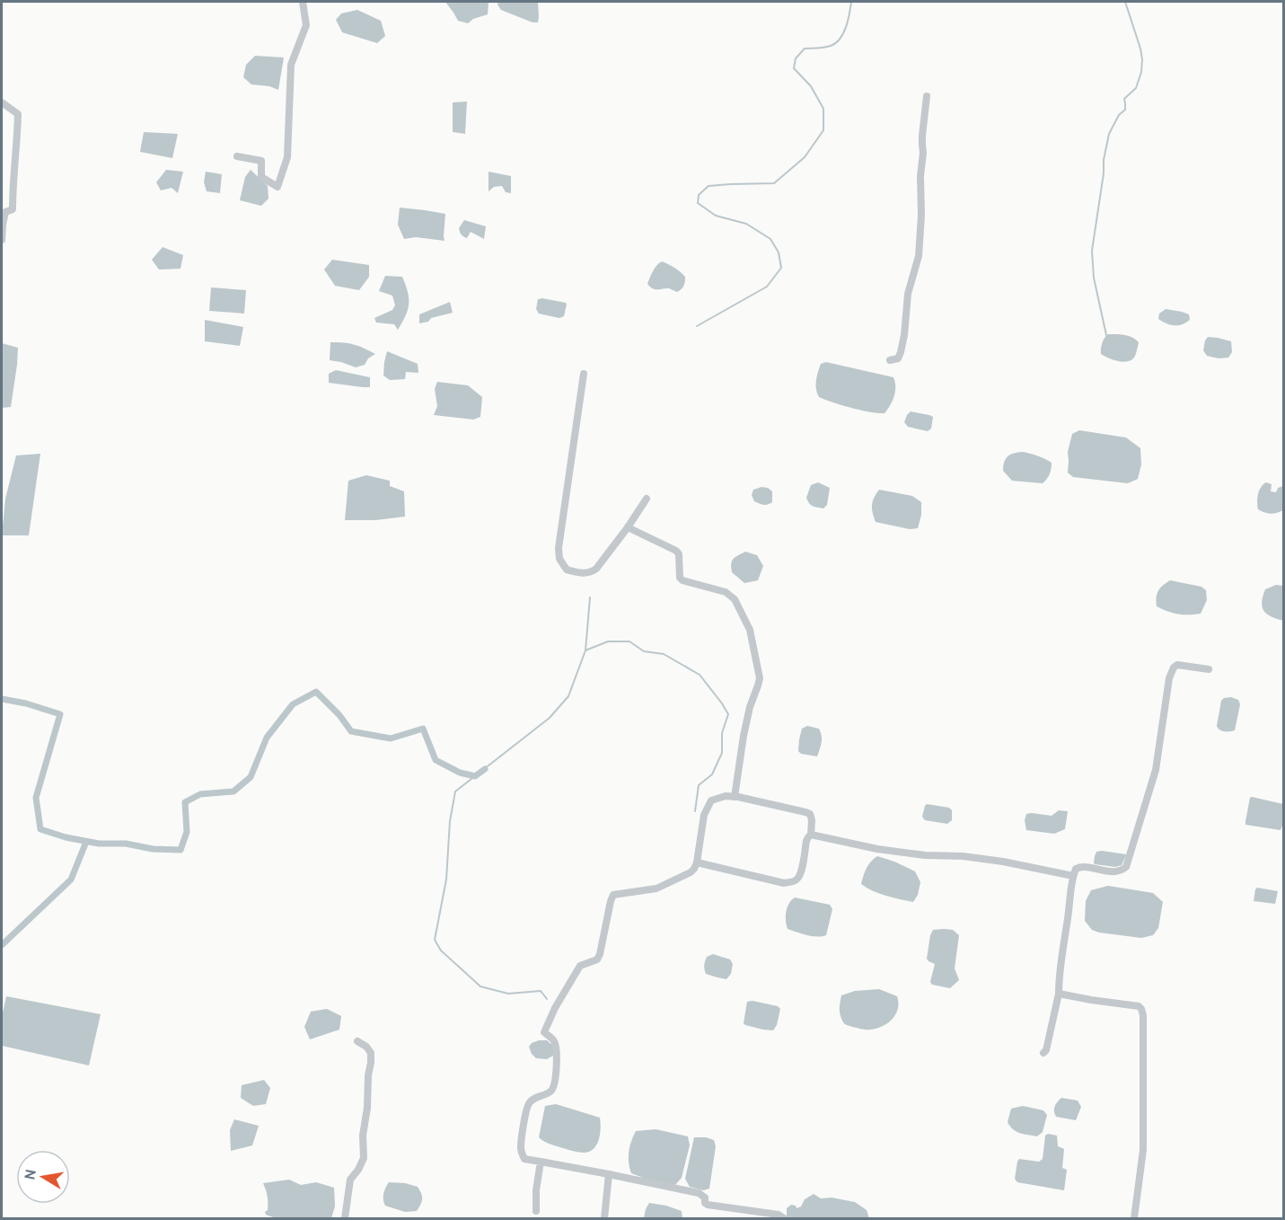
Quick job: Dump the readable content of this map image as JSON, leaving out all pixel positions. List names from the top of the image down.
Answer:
{
  "north": "left"
}
